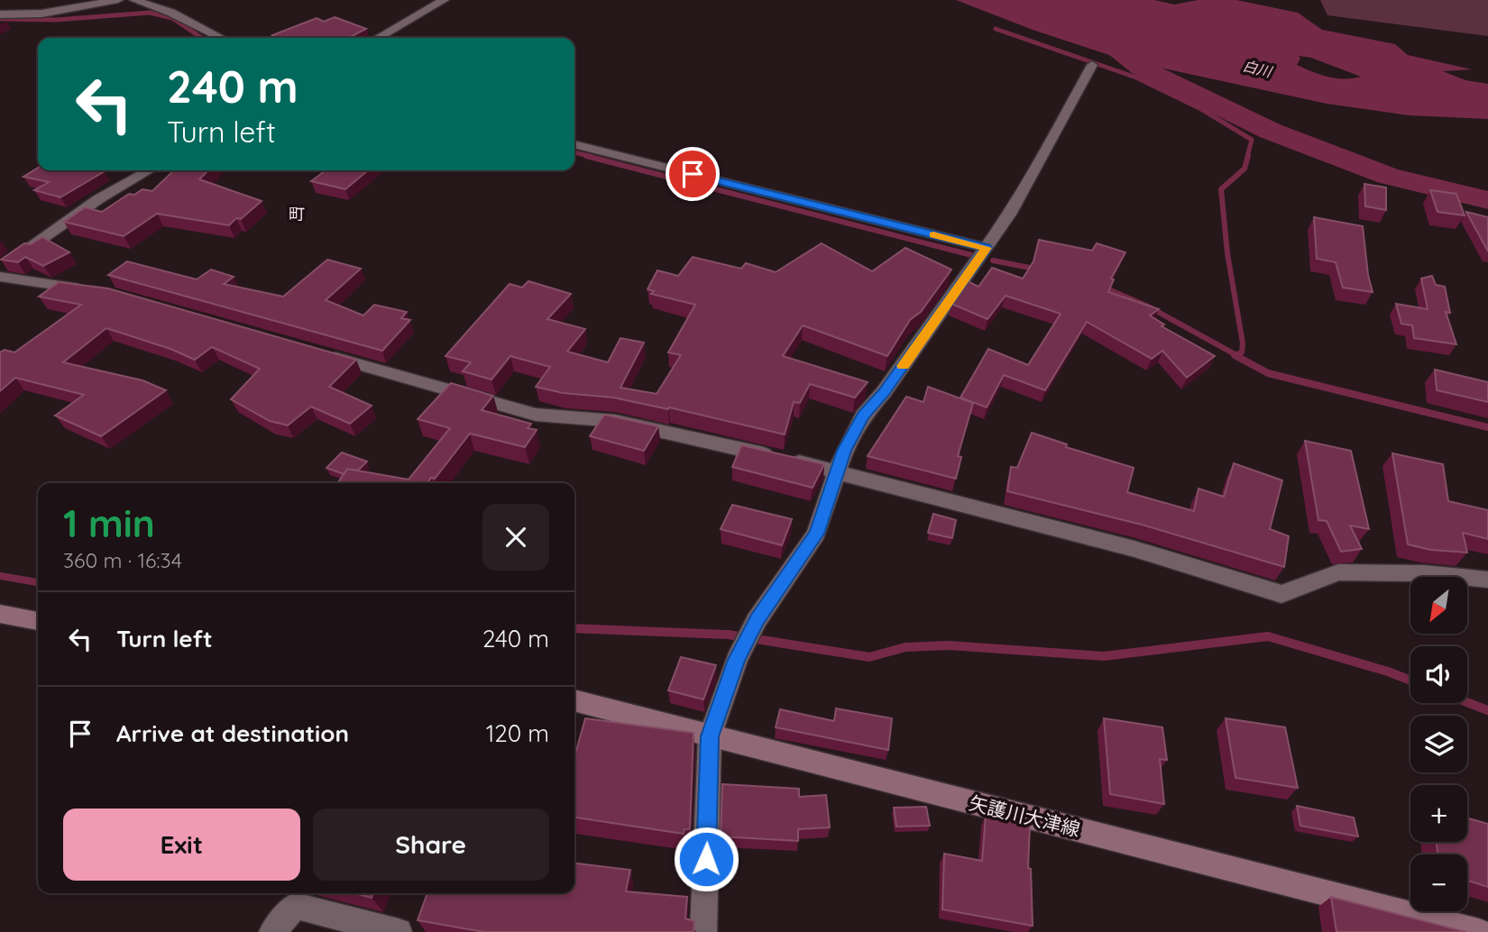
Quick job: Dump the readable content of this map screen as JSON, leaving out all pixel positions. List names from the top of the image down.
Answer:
{
  "streets": {
    "main road": ["矢護川大津線"]
  },
  "districts": ["町"],
  "water": ["白川"],
  "north": "bottom left",
  "page": {
    "turn": ["240 m", "Turn left"],
    "heading": ["1 min", "360 m · 16:34"],
    "map_buttons": ["+", "−"],
    "list": [
      {
        "name": "Turn left",
        "value": "240 m"
      },
      {
        "name": "Arrive at destination",
        "value": "120 m"
      }
    ],
    "buttons": ["Exit", "Share"]
  }
}
